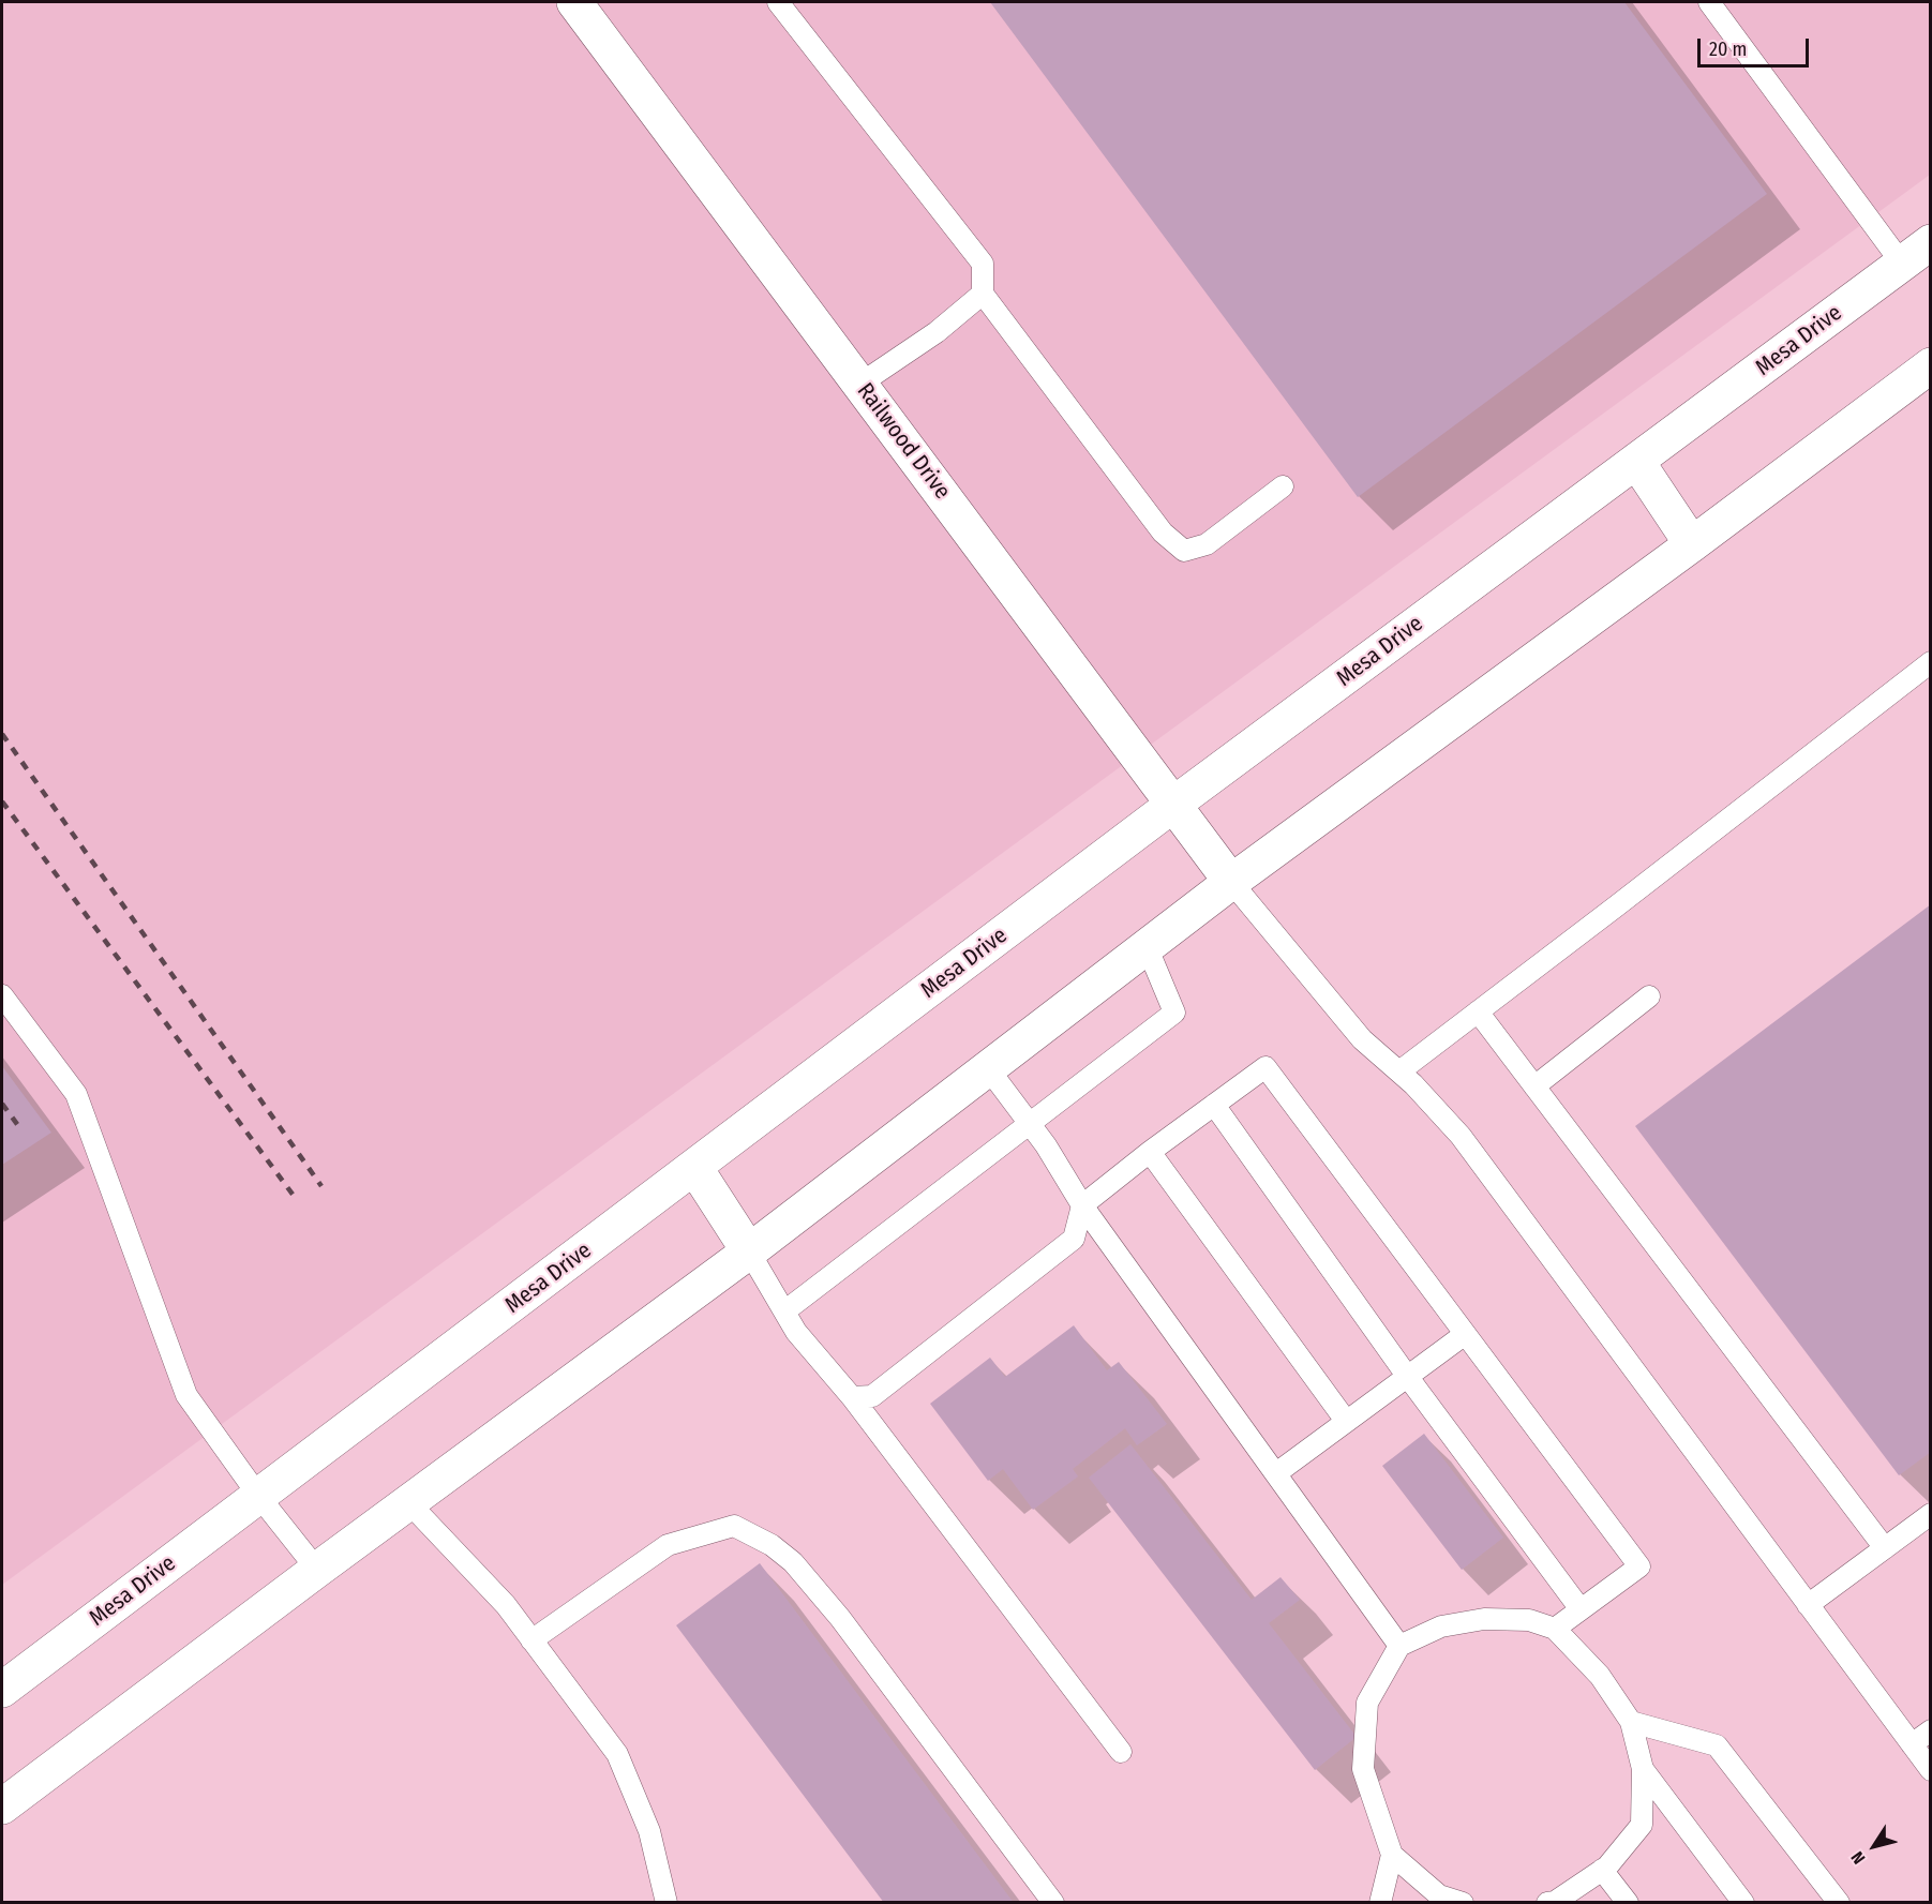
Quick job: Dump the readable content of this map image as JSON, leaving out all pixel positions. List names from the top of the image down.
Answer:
{
  "streets": {
    "main road": ["Mesa Drive", "Railwood Drive"]
  },
  "crossings": [
    ["Mesa Drive", "Railwood Drive"]
  ],
  "scale_bar": "20 m",
  "north": "bottom left"
}
